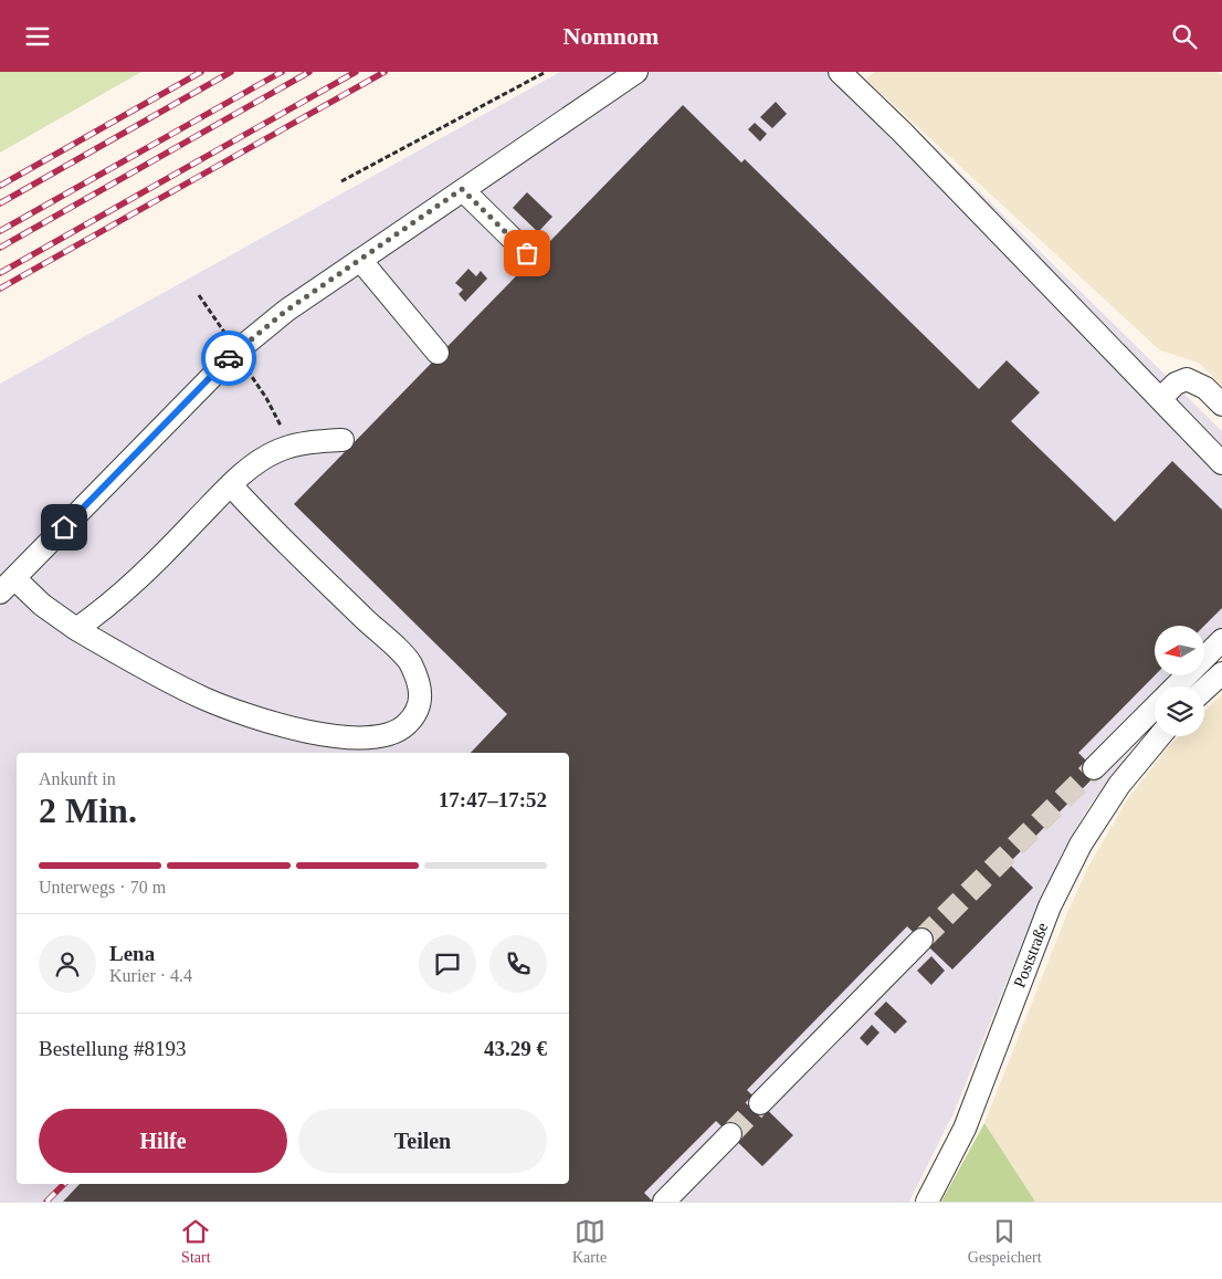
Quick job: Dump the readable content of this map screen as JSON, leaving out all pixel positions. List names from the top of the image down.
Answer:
{
  "streets": {
    "street": ["Poststraße"]
  },
  "north": "left",
  "page": {
    "header": "Nomnom",
    "heading": ["2 Min.", "Ankunft in", "17:47–17:52"],
    "panel": [
      "Lena",
      "Kurier · 4.4",
      "Bestellung #8193",
      "43.29 €"
    ],
    "bar": "Unterwegs · 70 m",
    "buttons": ["Hilfe", "Teilen"],
    "tabs": ["Start", "Karte", "Gespeichert"]
  }
}
